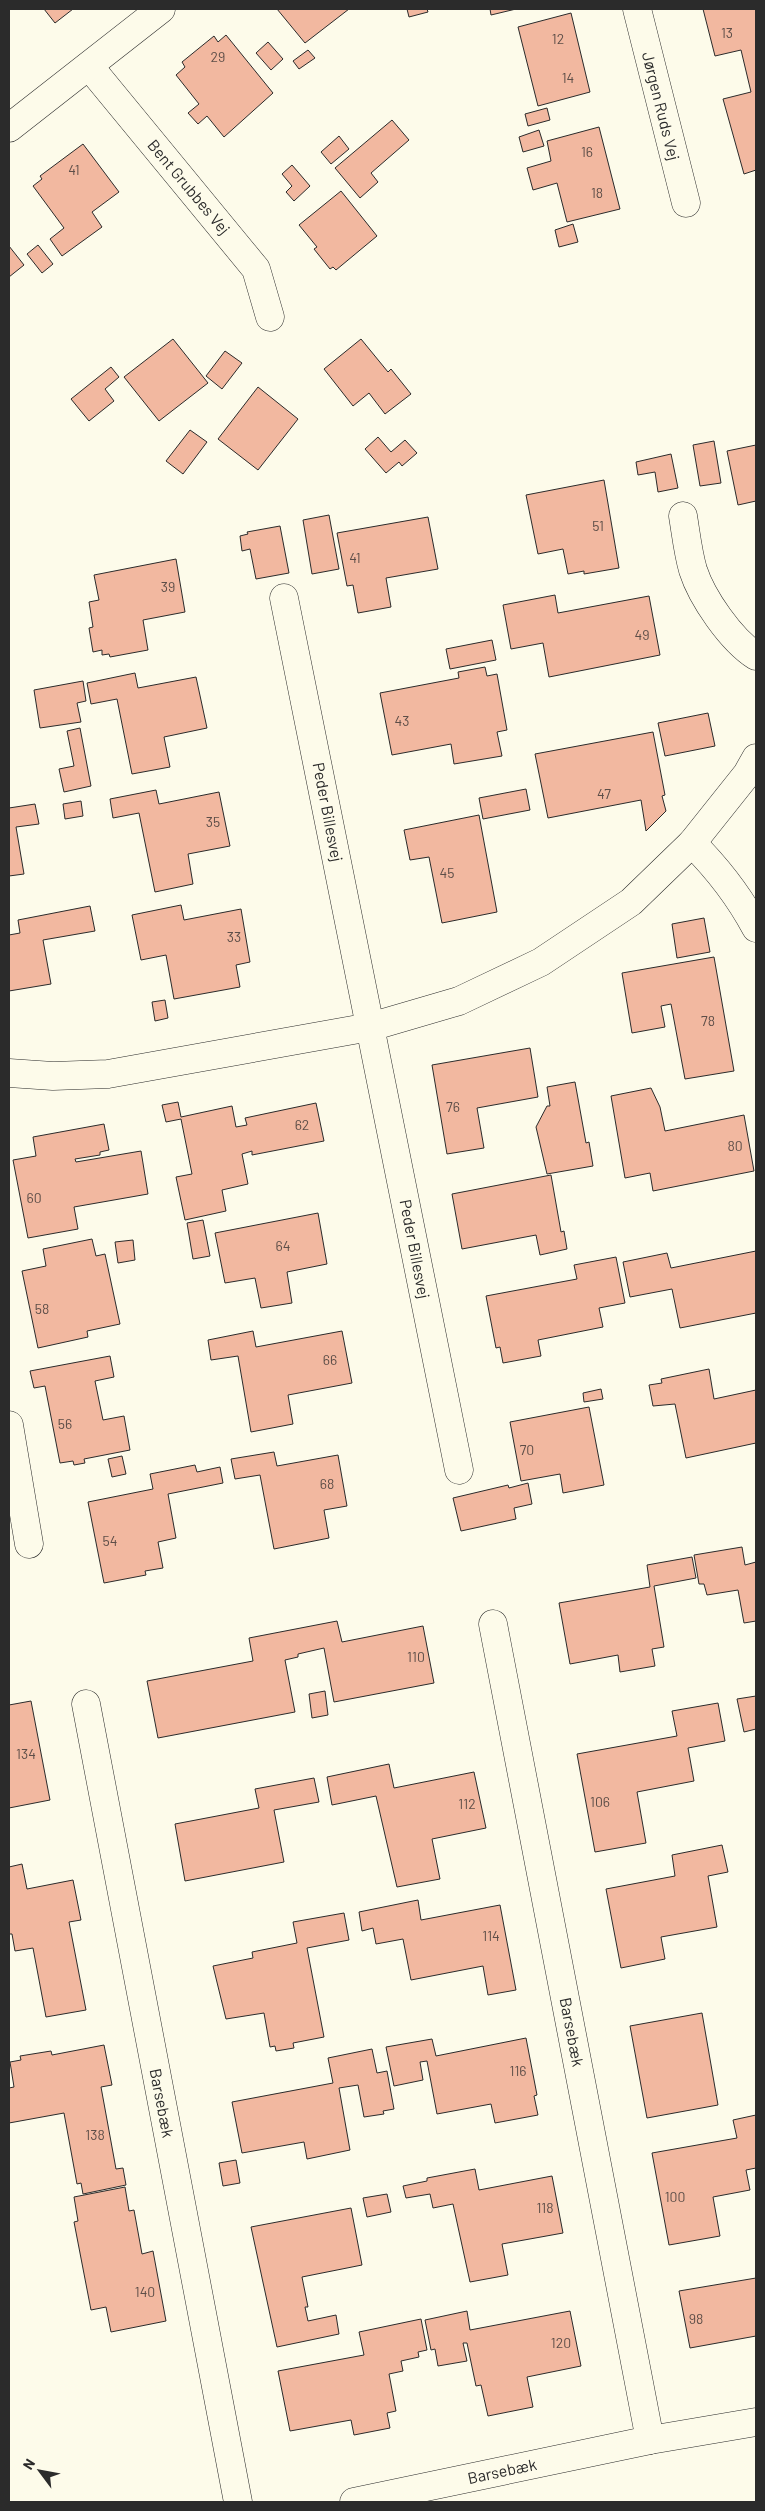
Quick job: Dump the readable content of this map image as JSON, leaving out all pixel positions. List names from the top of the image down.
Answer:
{
  "streets": {
    "street": [
      "Jørgen Ruds Vej",
      "Bent Grubbes Vej",
      "Peder Billesvej",
      "Barsebæk"
    ]
  },
  "house_numbers": [
    "13",
    "12",
    "29",
    "14",
    "16",
    "41",
    "18",
    "51",
    "41",
    "39",
    "49",
    "43",
    "47",
    "35",
    "45",
    "33",
    "78",
    "76",
    "62",
    "80",
    "60",
    "64",
    "58",
    "66",
    "56",
    "70",
    "68",
    "54",
    "110",
    "134",
    "106",
    "112",
    "114",
    "116",
    "138",
    "100",
    "118",
    "140",
    "98",
    "120"
  ],
  "north": "top left"
}
